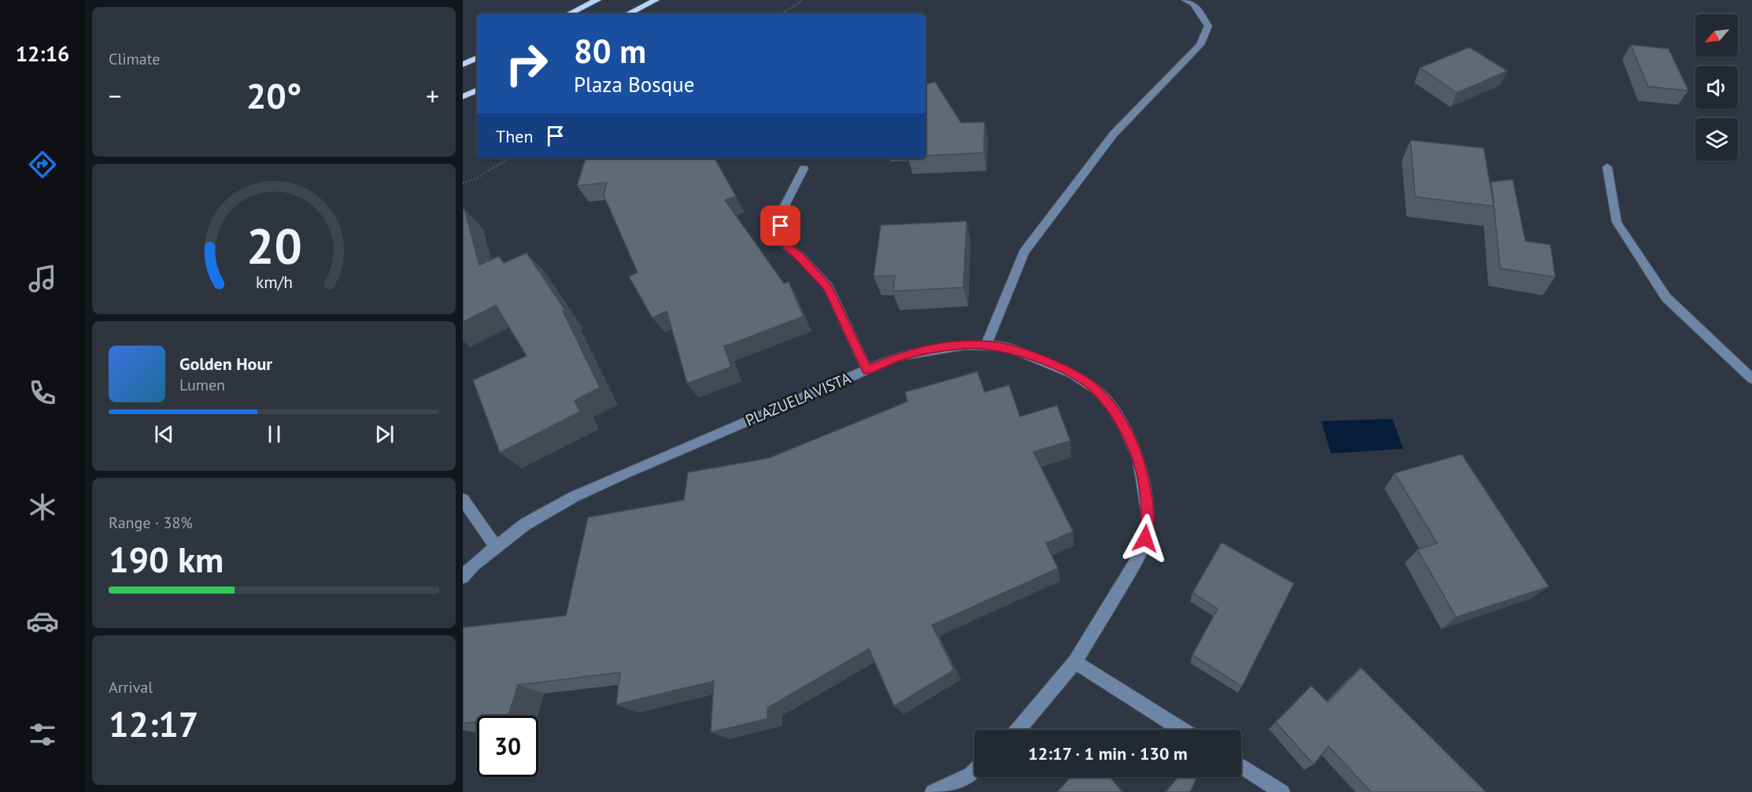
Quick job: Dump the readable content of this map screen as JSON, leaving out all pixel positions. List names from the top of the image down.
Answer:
{
  "streets": {
    "street": ["PLAZUELA VISTA"]
  },
  "north": "bottom left",
  "page": {
    "tabs": "12:16",
    "tile": [
      "Climate",
      ["Range · 38%", "190 km"],
      ["Arrival", "12:17"]
    ],
    "turn": ["80 m", "Plaza Bosque"],
    "heat": ["−", "20°", "+"],
    "then": "Then",
    "song": ["Golden Hour", "Lumen"],
    "limit": "30",
    "trip": "12:17 · 1 min · 130 m",
    "gauge": ["20", "km/h"]
  }
}
